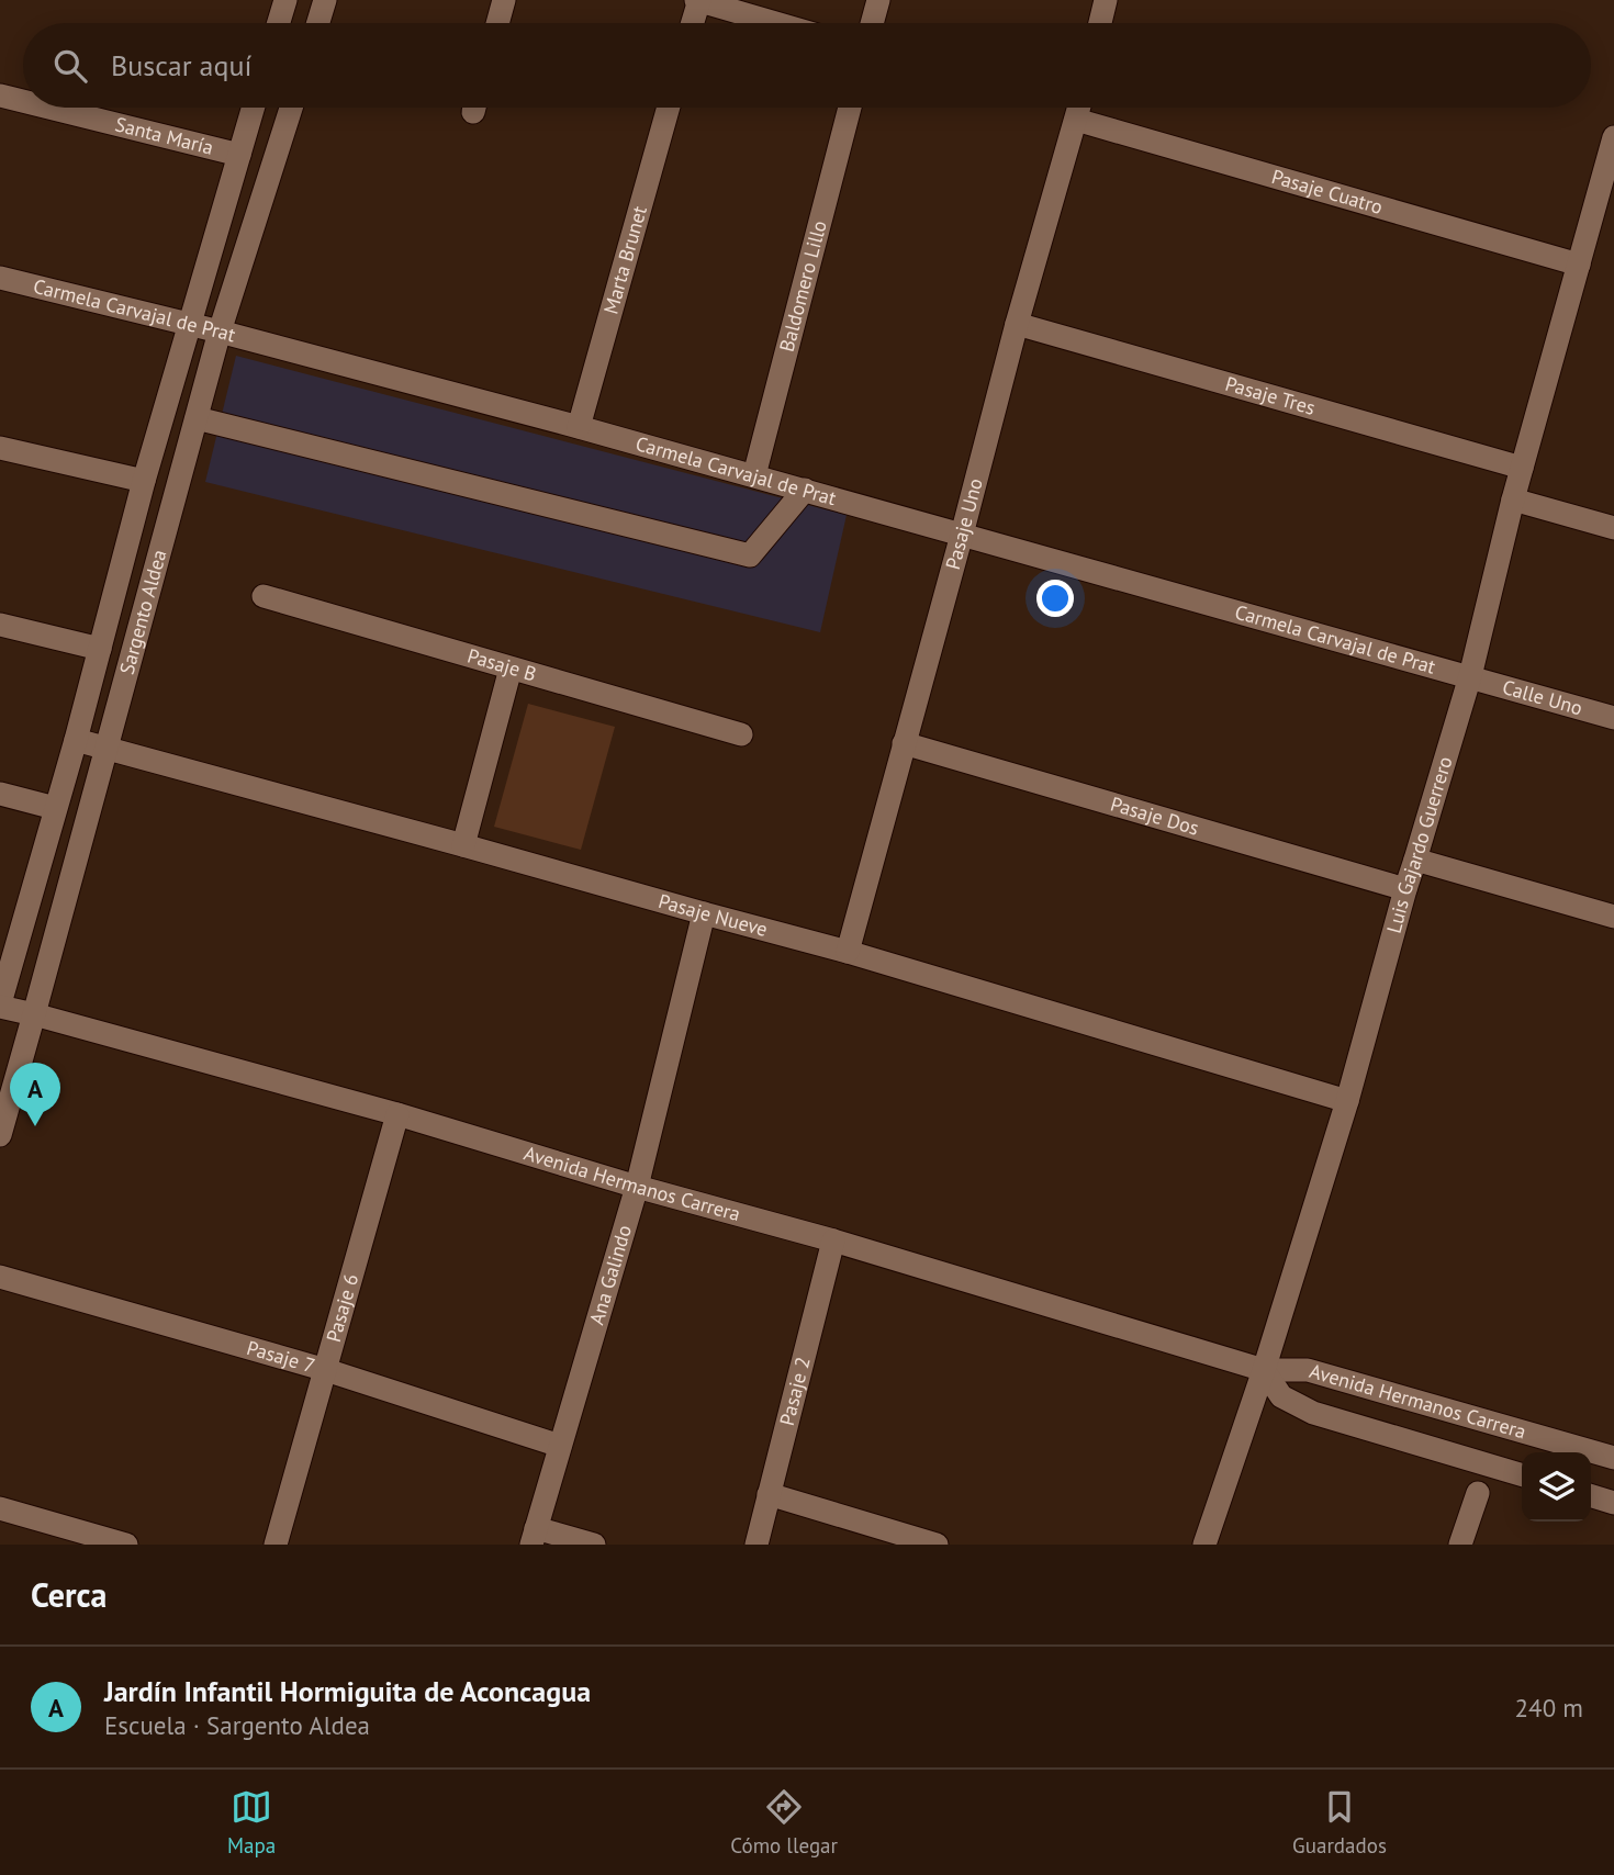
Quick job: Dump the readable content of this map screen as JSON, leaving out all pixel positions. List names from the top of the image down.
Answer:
{
  "streets": {
    "street": [
      "Santa María",
      "Pasaje Cuatro",
      "Marta Brunet",
      "Baldomero Lillo",
      "Carmela Carvajal de Prat",
      "Pasaje Tres",
      "Pasaje Uno",
      "Sargento Aldea",
      "Pasaje B",
      "Calle Uno",
      "Pasaje Dos",
      "Luis Gajardo Guerrero",
      "Pasaje Nueve",
      "Avenida Hermanos Carrera",
      "Ana Galindo",
      "Pasaje 6",
      "Pasaje 7",
      "Pasaje 2"
    ]
  },
  "crossings": [
    ["Santa María", "Sargento Aldea"],
    ["Pasaje Cuatro", "Pasaje Uno"],
    ["Pasaje Cuatro", "Luis Gajardo Guerrero"],
    ["Marta Brunet", "Carmela Carvajal de Prat"],
    ["Baldomero Lillo", "Carmela Carvajal de Prat"],
    ["Carmela Carvajal de Prat", "Pasaje Uno"],
    ["Carmela Carvajal de Prat", "Sargento Aldea"],
    ["Carmela Carvajal de Prat", "Calle Uno"],
    ["Carmela Carvajal de Prat", "Luis Gajardo Guerrero"],
    ["Pasaje Tres", "Pasaje Uno"],
    ["Pasaje Tres", "Luis Gajardo Guerrero"],
    ["Pasaje Uno", "Pasaje Dos"],
    ["Pasaje Uno", "Pasaje Nueve"],
    ["Sargento Aldea", "Pasaje Nueve"],
    ["Sargento Aldea", "Avenida Hermanos Carrera"],
    ["Calle Uno", "Luis Gajardo Guerrero"],
    ["Pasaje Dos", "Luis Gajardo Guerrero"],
    ["Luis Gajardo Guerrero", "Pasaje Nueve"],
    ["Luis Gajardo Guerrero", "Avenida Hermanos Carrera"],
    ["Pasaje Nueve", "Ana Galindo"],
    ["Avenida Hermanos Carrera", "Ana Galindo"],
    ["Avenida Hermanos Carrera", "Pasaje 6"],
    ["Avenida Hermanos Carrera", "Pasaje 2"],
    ["Ana Galindo", "Pasaje 7"],
    ["Pasaje 6", "Pasaje 7"]
  ],
  "page": {
    "search": "Buscar aquí",
    "pins": "A",
    "heading": "Cerca",
    "list": [
      {
        "mark": "A",
        "name": "Jardín Infantil Hormiguita de Aconcagua",
        "note": "Escuela · Sargento Aldea",
        "value": "240 m"
      }
    ],
    "nav": ["Mapa", "Cómo llegar", "Guardados"]
  }
}
